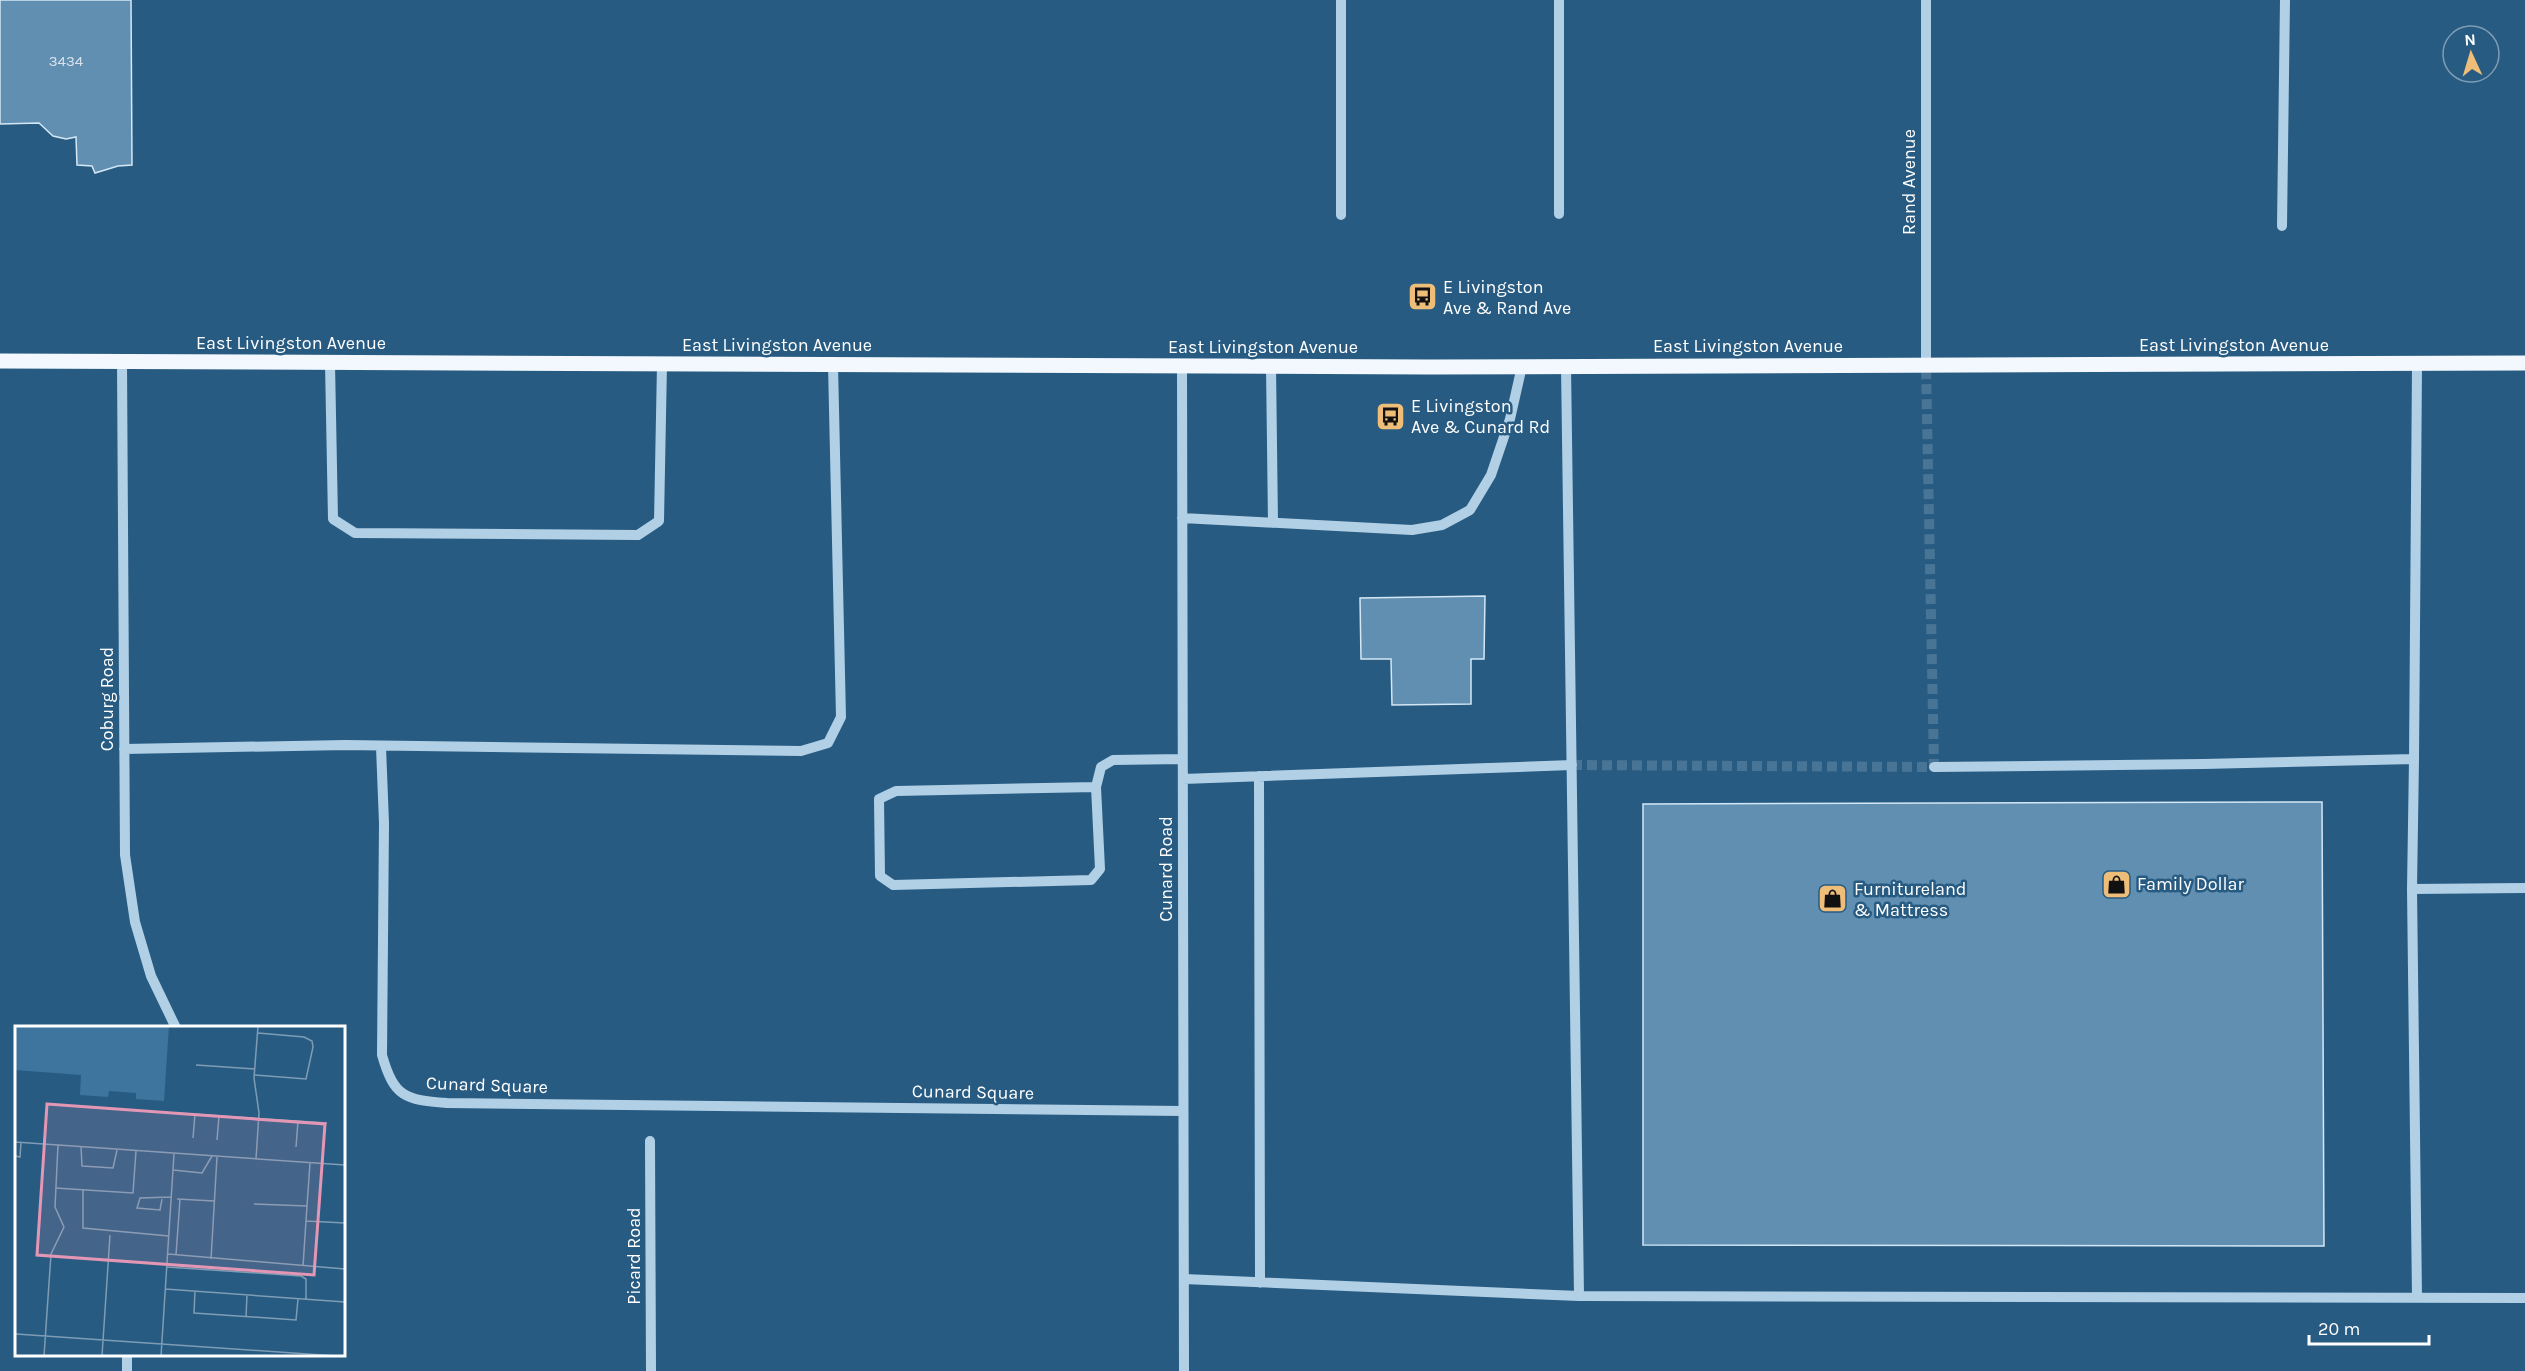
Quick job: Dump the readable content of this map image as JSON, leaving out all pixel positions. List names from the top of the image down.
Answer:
{
  "streets": {
    "main road": ["East Livingston Avenue"],
    "street": [
      "Rand Avenue",
      "Coburg Road",
      "Cunard Road",
      "Cunard Square",
      "Picard Road"
    ]
  },
  "crossings": [
    ["Rand Avenue", "East Livingston Avenue"],
    ["East Livingston Avenue", "Coburg Road"],
    ["East Livingston Avenue", "Cunard Road"],
    ["Cunard Road", "Cunard Square"]
  ],
  "places": {
    "bus stop": ["E Livingston Ave & Rand Ave", "E Livingston Ave & Cunard Rd"],
    "shop": ["Family Dollar", "Furnitureland & Mattress"]
  },
  "house_numbers": ["3434"],
  "scale_bar": "20 m",
  "north": "top"
}
